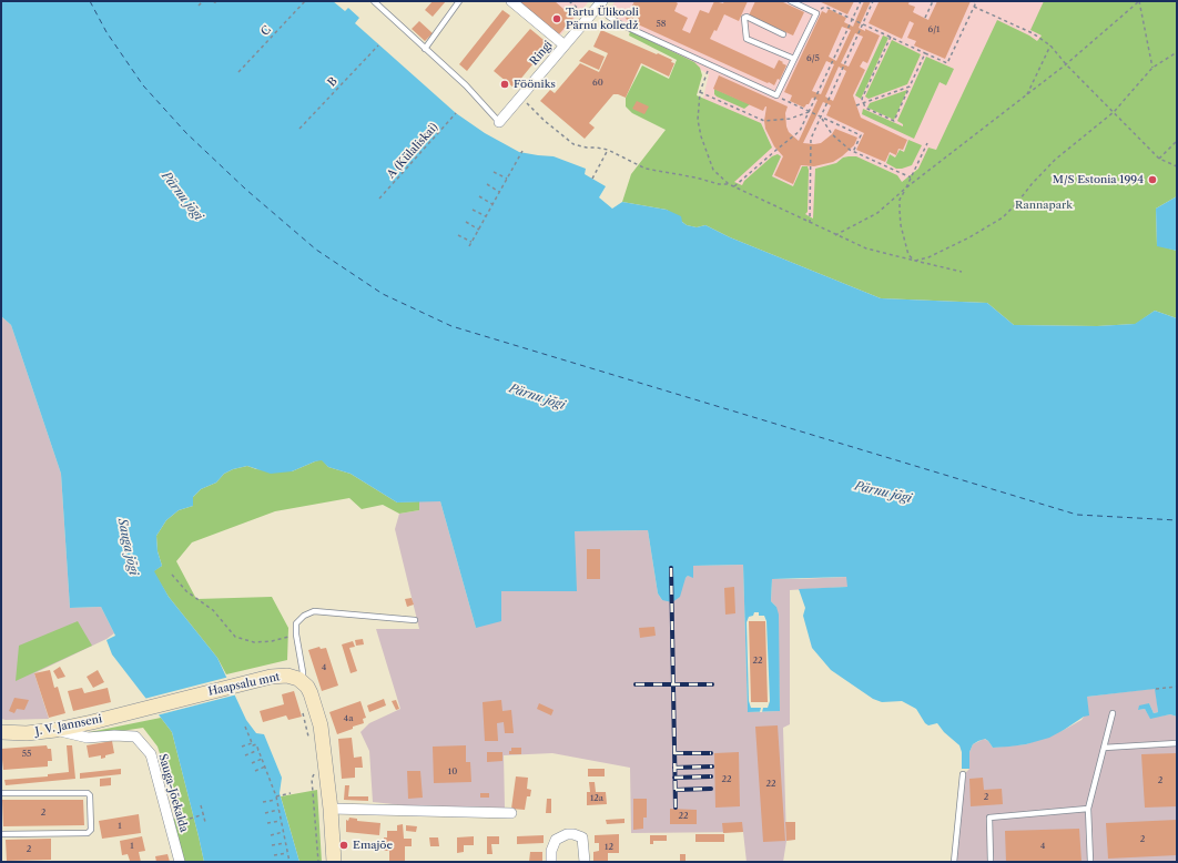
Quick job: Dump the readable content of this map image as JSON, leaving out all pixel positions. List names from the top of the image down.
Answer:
{
  "streets": {
    "main road": ["Haapsalu mnt", "J. V. Jannseni"],
    "street": ["Ringi", "Sauga-Jõekalda"],
    "path": ["C", "B", "A (Külaliskai)"]
  },
  "crossings": [
    ["Haapsalu mnt", "J. V. Jannseni"],
    ["J. V. Jannseni", "Sauga-Jõekalda"]
  ],
  "water": ["Pärnu jõgi", "Sauga jõgi"],
  "parks": ["Rannapark"],
  "places": [
    "Tartu Ülikooli Pärnu kolledž",
    "Fööniks",
    "M/S Estonia 1994",
    "Emajõe"
  ],
  "house_numbers": [
    "58",
    "6/1",
    "6/5",
    "60",
    "22",
    "4",
    "4a",
    "55",
    "10",
    "22",
    "2",
    "22",
    "2",
    "12a",
    "2",
    "22",
    "1",
    "2",
    "1",
    "4",
    "12",
    "2"
  ]
}
